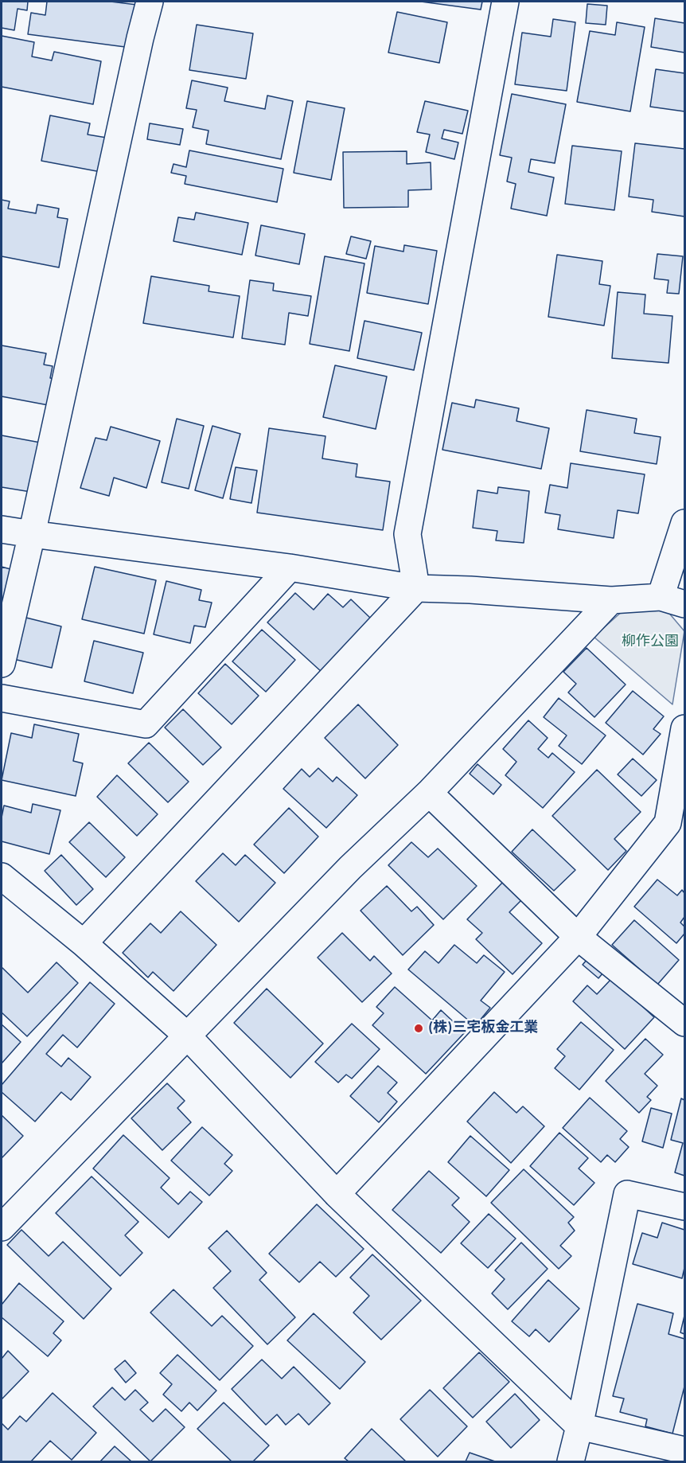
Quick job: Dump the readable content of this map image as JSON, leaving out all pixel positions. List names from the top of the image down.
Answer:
{
  "parks": ["柳作公園"],
  "places": ["(株)三宅板金工業"]
}
